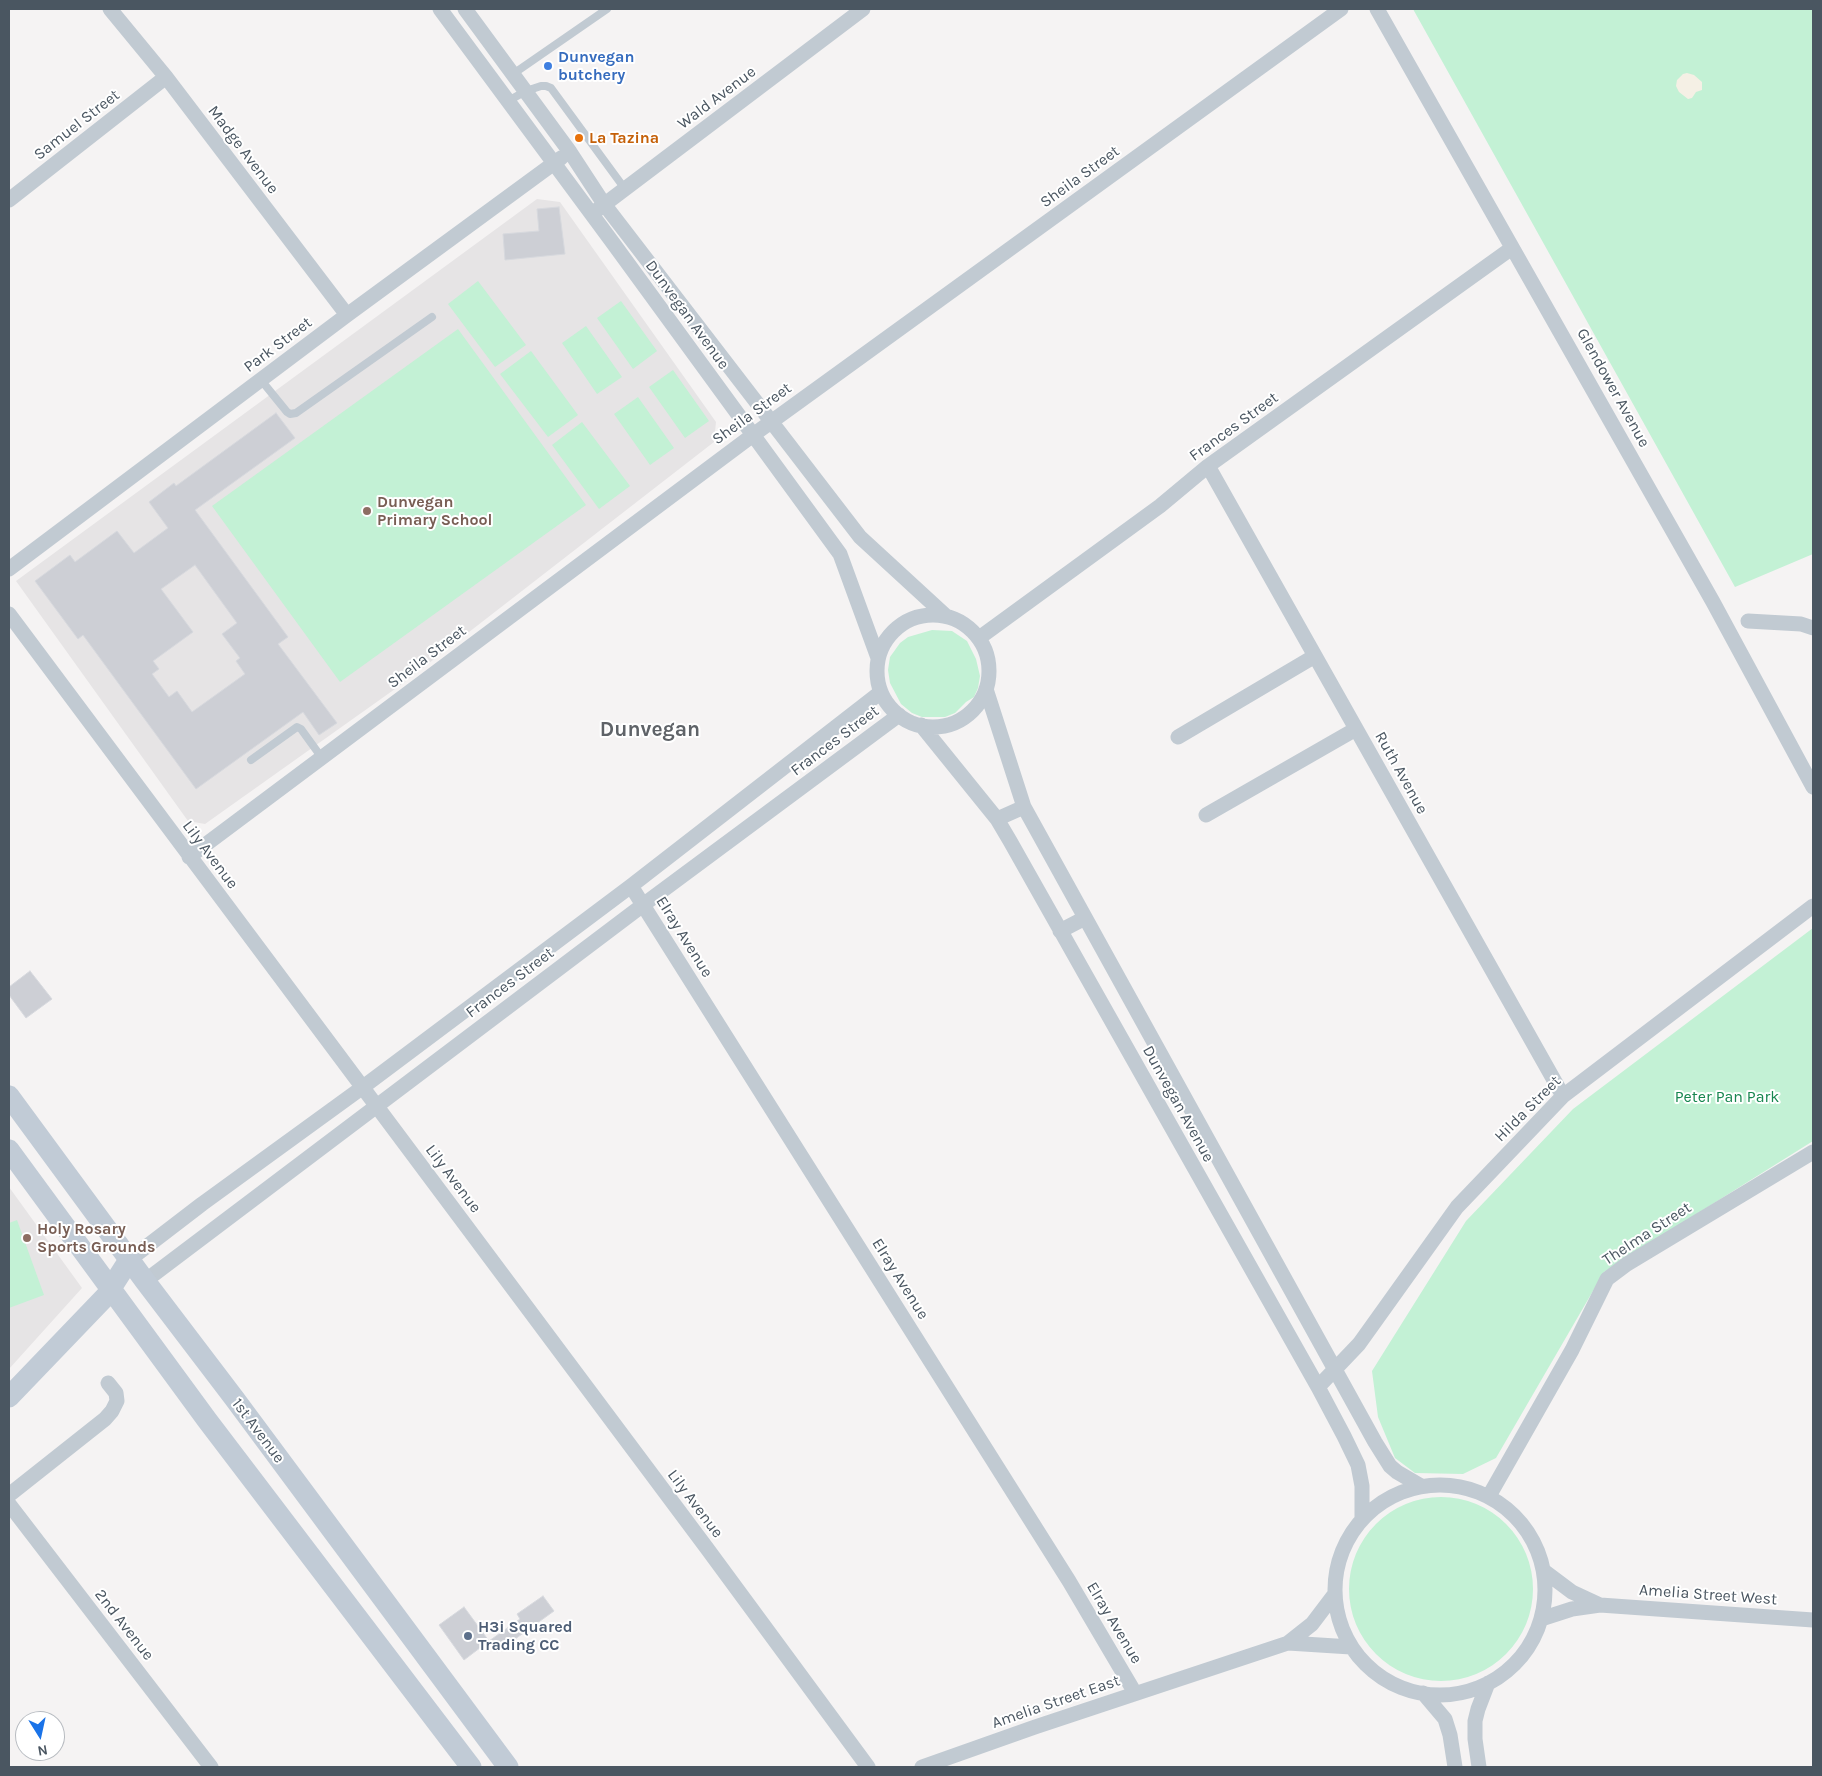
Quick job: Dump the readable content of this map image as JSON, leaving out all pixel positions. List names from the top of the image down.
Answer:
{
  "streets": {
    "main road": ["1st Avenue"],
    "street": [
      "Wald Avenue",
      "Samuel Street",
      "Madge Avenue",
      "Sheila Street",
      "Dunvegan Avenue",
      "Park Street",
      "Glendower Avenue",
      "Frances Street",
      "Ruth Avenue",
      "Lily Avenue",
      "Elray Avenue",
      "Hilda Street",
      "Thelma Street",
      "Amelia Street West",
      "2nd Avenue",
      "Amelia Street East"
    ]
  },
  "crossings": [
    ["Wald Avenue", "Dunvegan Avenue"],
    ["Samuel Street", "Madge Avenue"],
    ["Madge Avenue", "Park Street"],
    ["Sheila Street", "Dunvegan Avenue"],
    ["Sheila Street", "Lily Avenue"],
    ["Dunvegan Avenue", "Park Street"],
    ["Dunvegan Avenue", "Frances Street"],
    ["Dunvegan Avenue", "Hilda Street"],
    ["Glendower Avenue", "Frances Street"],
    ["Frances Street", "Ruth Avenue"],
    ["Frances Street", "Lily Avenue"],
    ["Frances Street", "Elray Avenue"],
    ["Frances Street", "1st Avenue"],
    ["Ruth Avenue", "Hilda Street"],
    ["Elray Avenue", "Amelia Street East"]
  ],
  "districts": ["Dunvegan"],
  "parks": ["Peter Pan Park"],
  "places": [
    "Dunvegan butchery",
    "La Tazina",
    "Dunvegan Primary School",
    "Holy Rosary Sports Grounds",
    "H3i Squared Trading CC"
  ],
  "north": "bottom"
}
